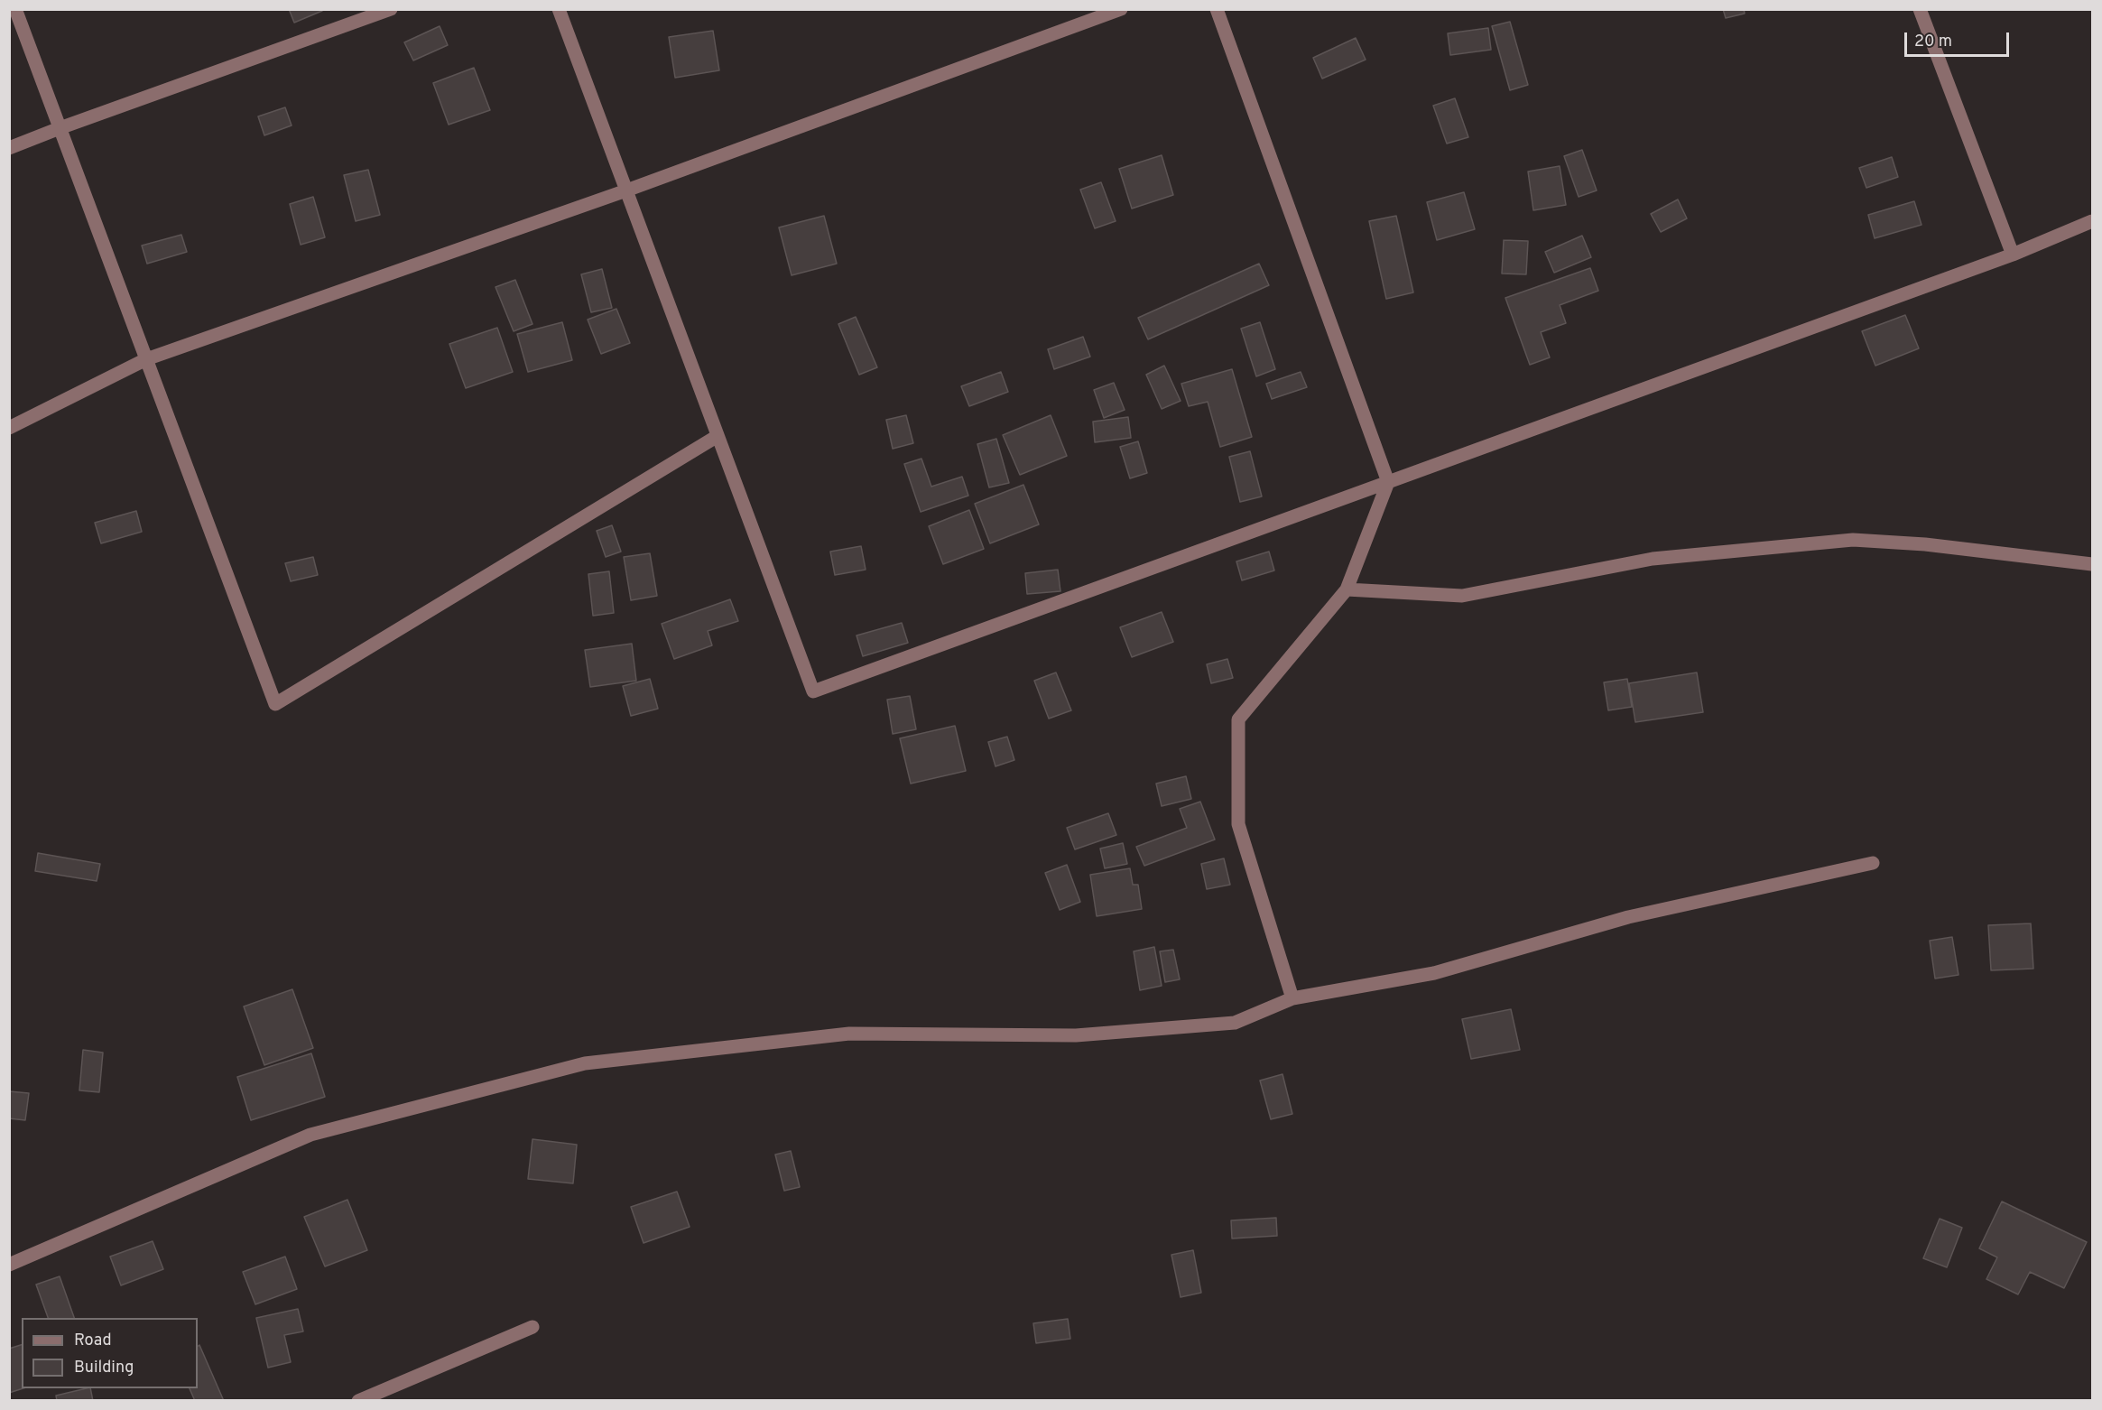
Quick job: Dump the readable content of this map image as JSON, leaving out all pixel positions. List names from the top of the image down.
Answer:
{
  "legend": ["Road", "Building"],
  "scale_bar": "20 m"
}
